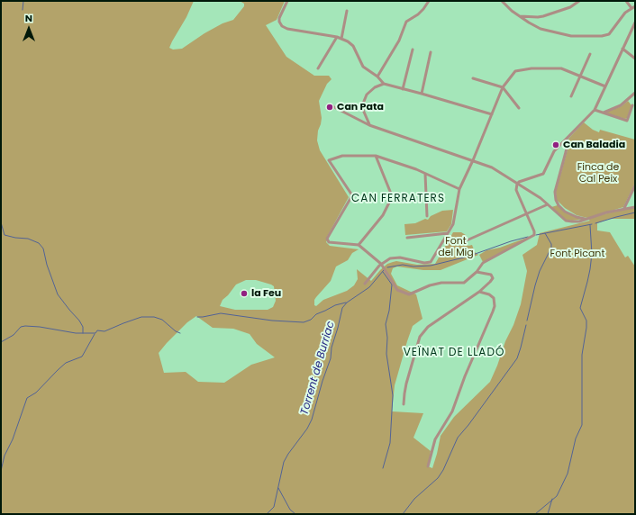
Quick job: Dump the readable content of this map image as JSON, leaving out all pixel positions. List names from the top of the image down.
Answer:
{
  "districts": ["CAN FERRATERS", "VEÏNAT DE LLADÓ"],
  "water": ["Torrent de Burriac"],
  "parks": ["Finca de Cal Peix", "Font del Mig", "Font Picant"],
  "places": ["Can Pata", "Can Baladia", "la Feu"],
  "north": "top"
}
